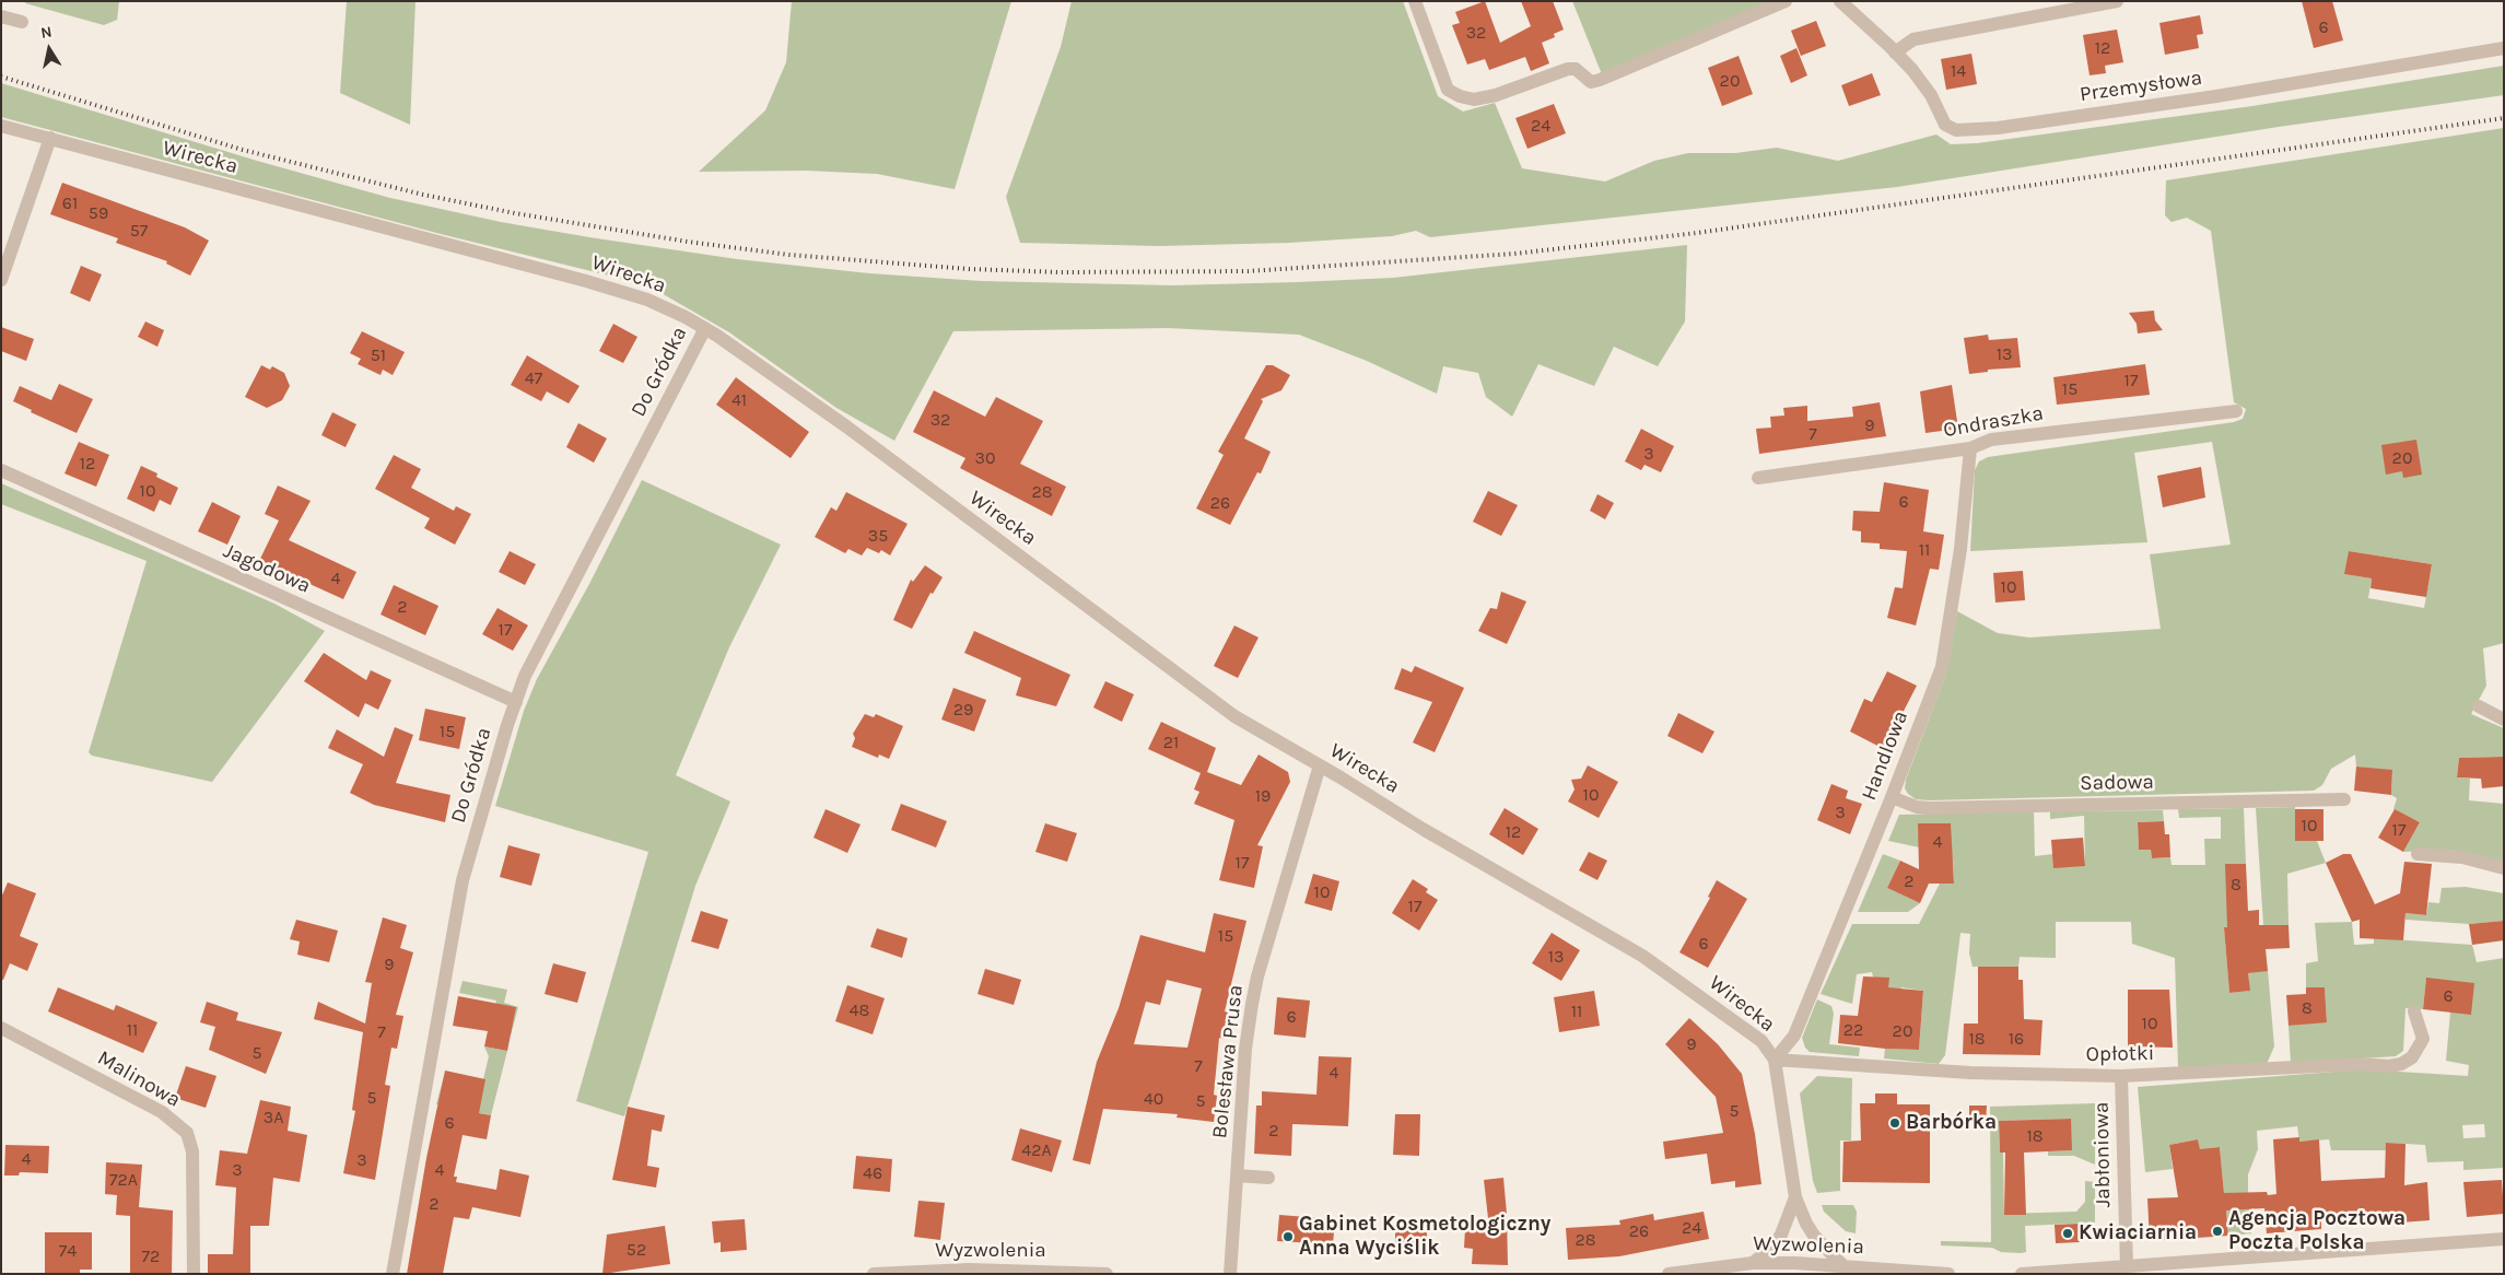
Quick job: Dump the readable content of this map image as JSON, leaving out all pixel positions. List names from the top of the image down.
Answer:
{
  "streets": {
    "street": [
      "Przemysłowa",
      "Wirecka",
      "Do Gródka",
      "Ondraszka",
      "Jagodowa",
      "Handlowa",
      "Sadowa",
      "Opłotki",
      "Bolesława Prusa",
      "Malinowa",
      "Jabłoniowa",
      "Wyzwolenia"
    ]
  },
  "crossings": [
    ["Wirecka", "Do Gródka"],
    ["Wirecka", "Handlowa"],
    ["Wirecka", "Opłotki"],
    ["Wirecka", "Bolesława Prusa"],
    ["Wirecka", "Wyzwolenia"],
    ["Do Gródka", "Jagodowa"],
    ["Ondraszka", "Handlowa"],
    ["Handlowa", "Sadowa"],
    ["Handlowa", "Opłotki"],
    ["Opłotki", "Jabłoniowa"]
  ],
  "places": [
    "Barbórka",
    "Agencja Pocztowa Poczta Polska",
    "Kwiaciarnia",
    "Gabinet Kosmetologiczny Anna Wyciślik"
  ],
  "house_numbers": [
    "6",
    "32",
    "12",
    "14",
    "20",
    "24",
    "61",
    "59",
    "57",
    "13",
    "51",
    "47",
    "17",
    "15",
    "41",
    "32",
    "9",
    "7",
    "3",
    "30",
    "20",
    "12",
    "10",
    "28",
    "6",
    "26",
    "35",
    "11",
    "4",
    "10",
    "2",
    "17",
    "29",
    "15",
    "21",
    "10",
    "19",
    "3",
    "10",
    "17",
    "12",
    "4",
    "17",
    "2",
    "8",
    "10",
    "17",
    "15",
    "6",
    "13",
    "9",
    "6",
    "8",
    "48",
    "11",
    "6",
    "10",
    "11",
    "22",
    "20",
    "7",
    "18",
    "16",
    "9",
    "5",
    "7",
    "4",
    "5",
    "40",
    "5",
    "5",
    "3A",
    "6",
    "2",
    "18",
    "42A",
    "4",
    "3",
    "3",
    "4",
    "46",
    "72A",
    "2",
    "24",
    "26",
    "28",
    "52",
    "74",
    "72"
  ],
  "north": "top"
}
